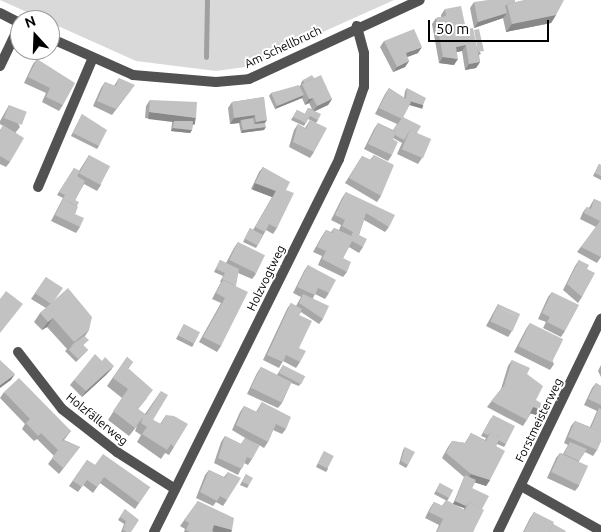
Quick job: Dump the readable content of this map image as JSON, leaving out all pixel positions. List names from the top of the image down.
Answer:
{
  "streets": {
    "street": [
      "Am Schellbruch",
      "Holzvogtweg",
      "Holzfällerweg",
      "Forstmeisterweg"
    ]
  },
  "crossings": [
    ["Am Schellbruch", "Holzvogtweg"],
    ["Holzvogtweg", "Holzfällerweg"]
  ],
  "scale_bar": "50 m",
  "north": "top"
}
